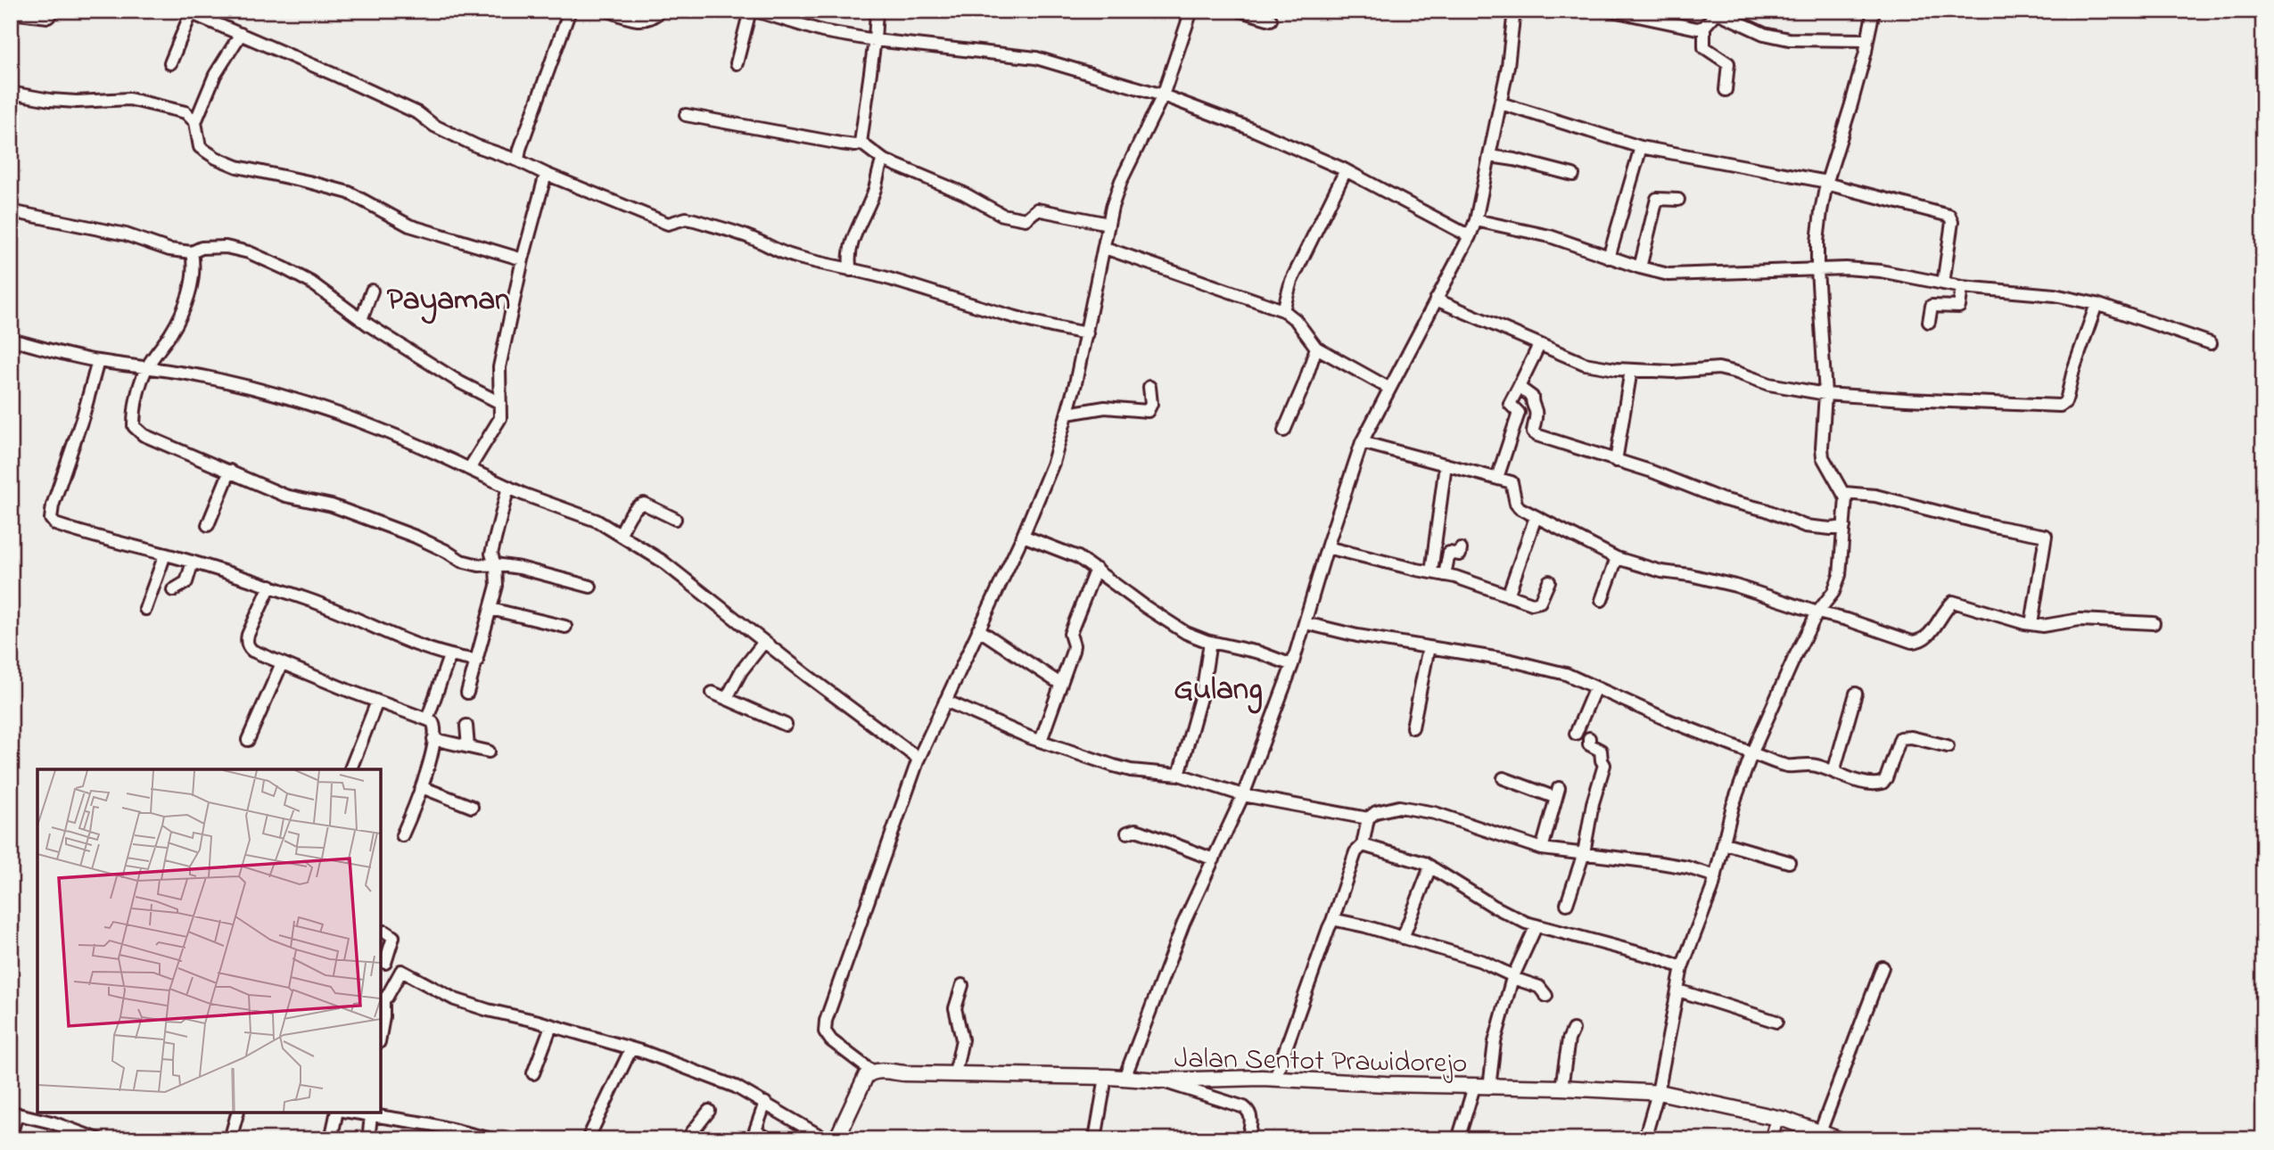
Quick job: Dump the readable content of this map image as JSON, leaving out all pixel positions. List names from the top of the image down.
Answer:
{
  "streets": {
    "main road": ["Jalan Sentot Prawidorejo"]
  },
  "districts": ["Payaman", "Gulang"]
}
